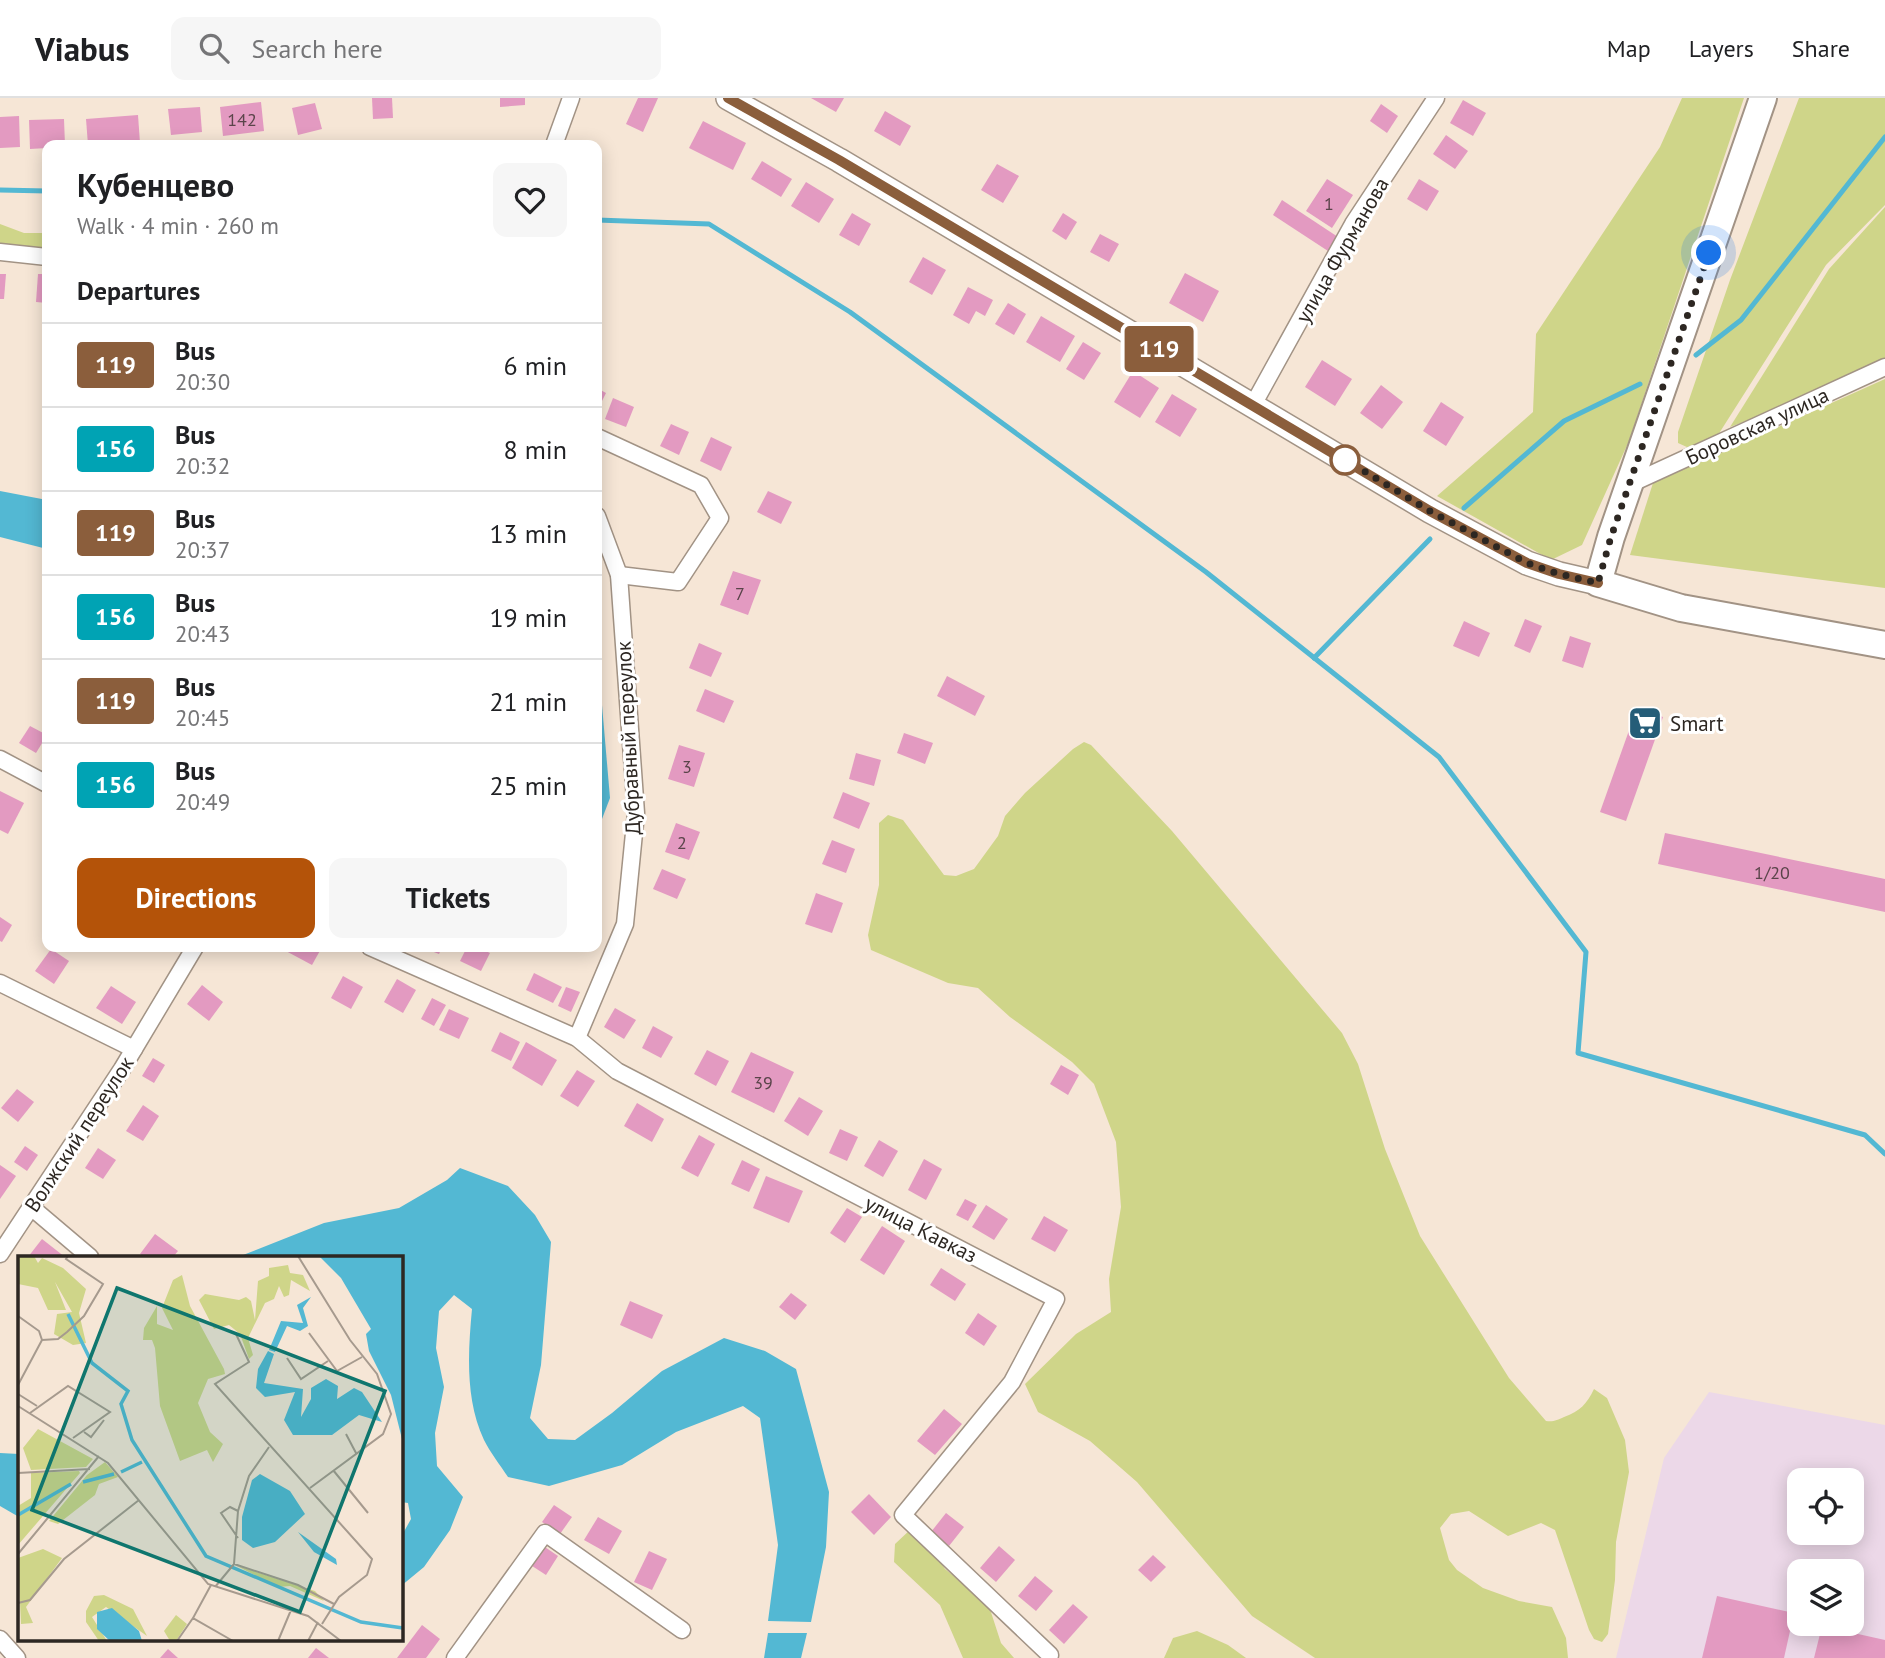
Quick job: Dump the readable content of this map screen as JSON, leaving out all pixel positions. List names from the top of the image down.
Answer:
{
  "streets": {
    "street": [
      "улица Фурманова",
      "Боровская улица",
      "Дубравный переулок",
      "Волжский переулок",
      "улица Кавказ"
    ]
  },
  "crossings": [
    ["Дубравный переулок", "улица Кавказ"]
  ],
  "places": {
    "supermarket": ["Smart"]
  },
  "lines": ["bus line 119"],
  "house_numbers": [
    "142",
    "1",
    "7",
    "3",
    "2",
    "1/20",
    "39"
  ],
  "page": {
    "header": "Viabus",
    "search": "Search here",
    "nav": ["Map", "Layers", "Share"],
    "on_map": "119",
    "heading": [
      ["Кубенцево", "Walk · 4 min · 260 m"],
      "Departures"
    ],
    "list": [
      {
        "mark": "119",
        "name": "Bus",
        "note": "20:30",
        "value": "6 min"
      },
      {
        "mark": "156",
        "name": "Bus",
        "note": "20:32",
        "value": "8 min"
      },
      {
        "mark": "119",
        "name": "Bus",
        "note": "20:37",
        "value": "13 min"
      },
      {
        "mark": "156",
        "name": "Bus",
        "note": "20:43",
        "value": "19 min"
      },
      {
        "mark": "119",
        "name": "Bus",
        "note": "20:45",
        "value": "21 min"
      },
      {
        "mark": "156",
        "name": "Bus",
        "note": "20:49",
        "value": "25 min"
      }
    ],
    "buttons": ["Directions", "Tickets"]
  }
}
